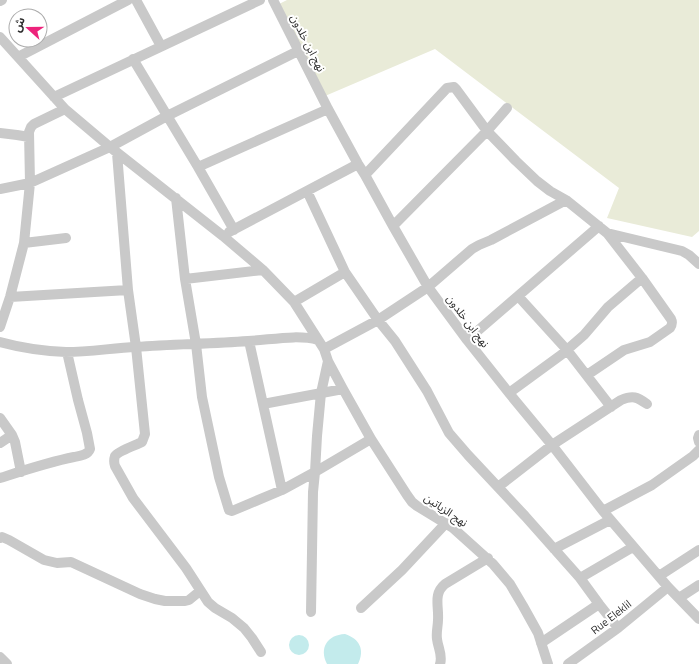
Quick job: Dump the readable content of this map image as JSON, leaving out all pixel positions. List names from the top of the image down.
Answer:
{
  "streets": {
    "street": ["نهج ابن خلدون", "نهج الزياتين", "Rue Eleklil"]
  },
  "crossings": [
    ["نهج ابن خلدون", "Rue Eleklil"]
  ],
  "north": "left"
}
